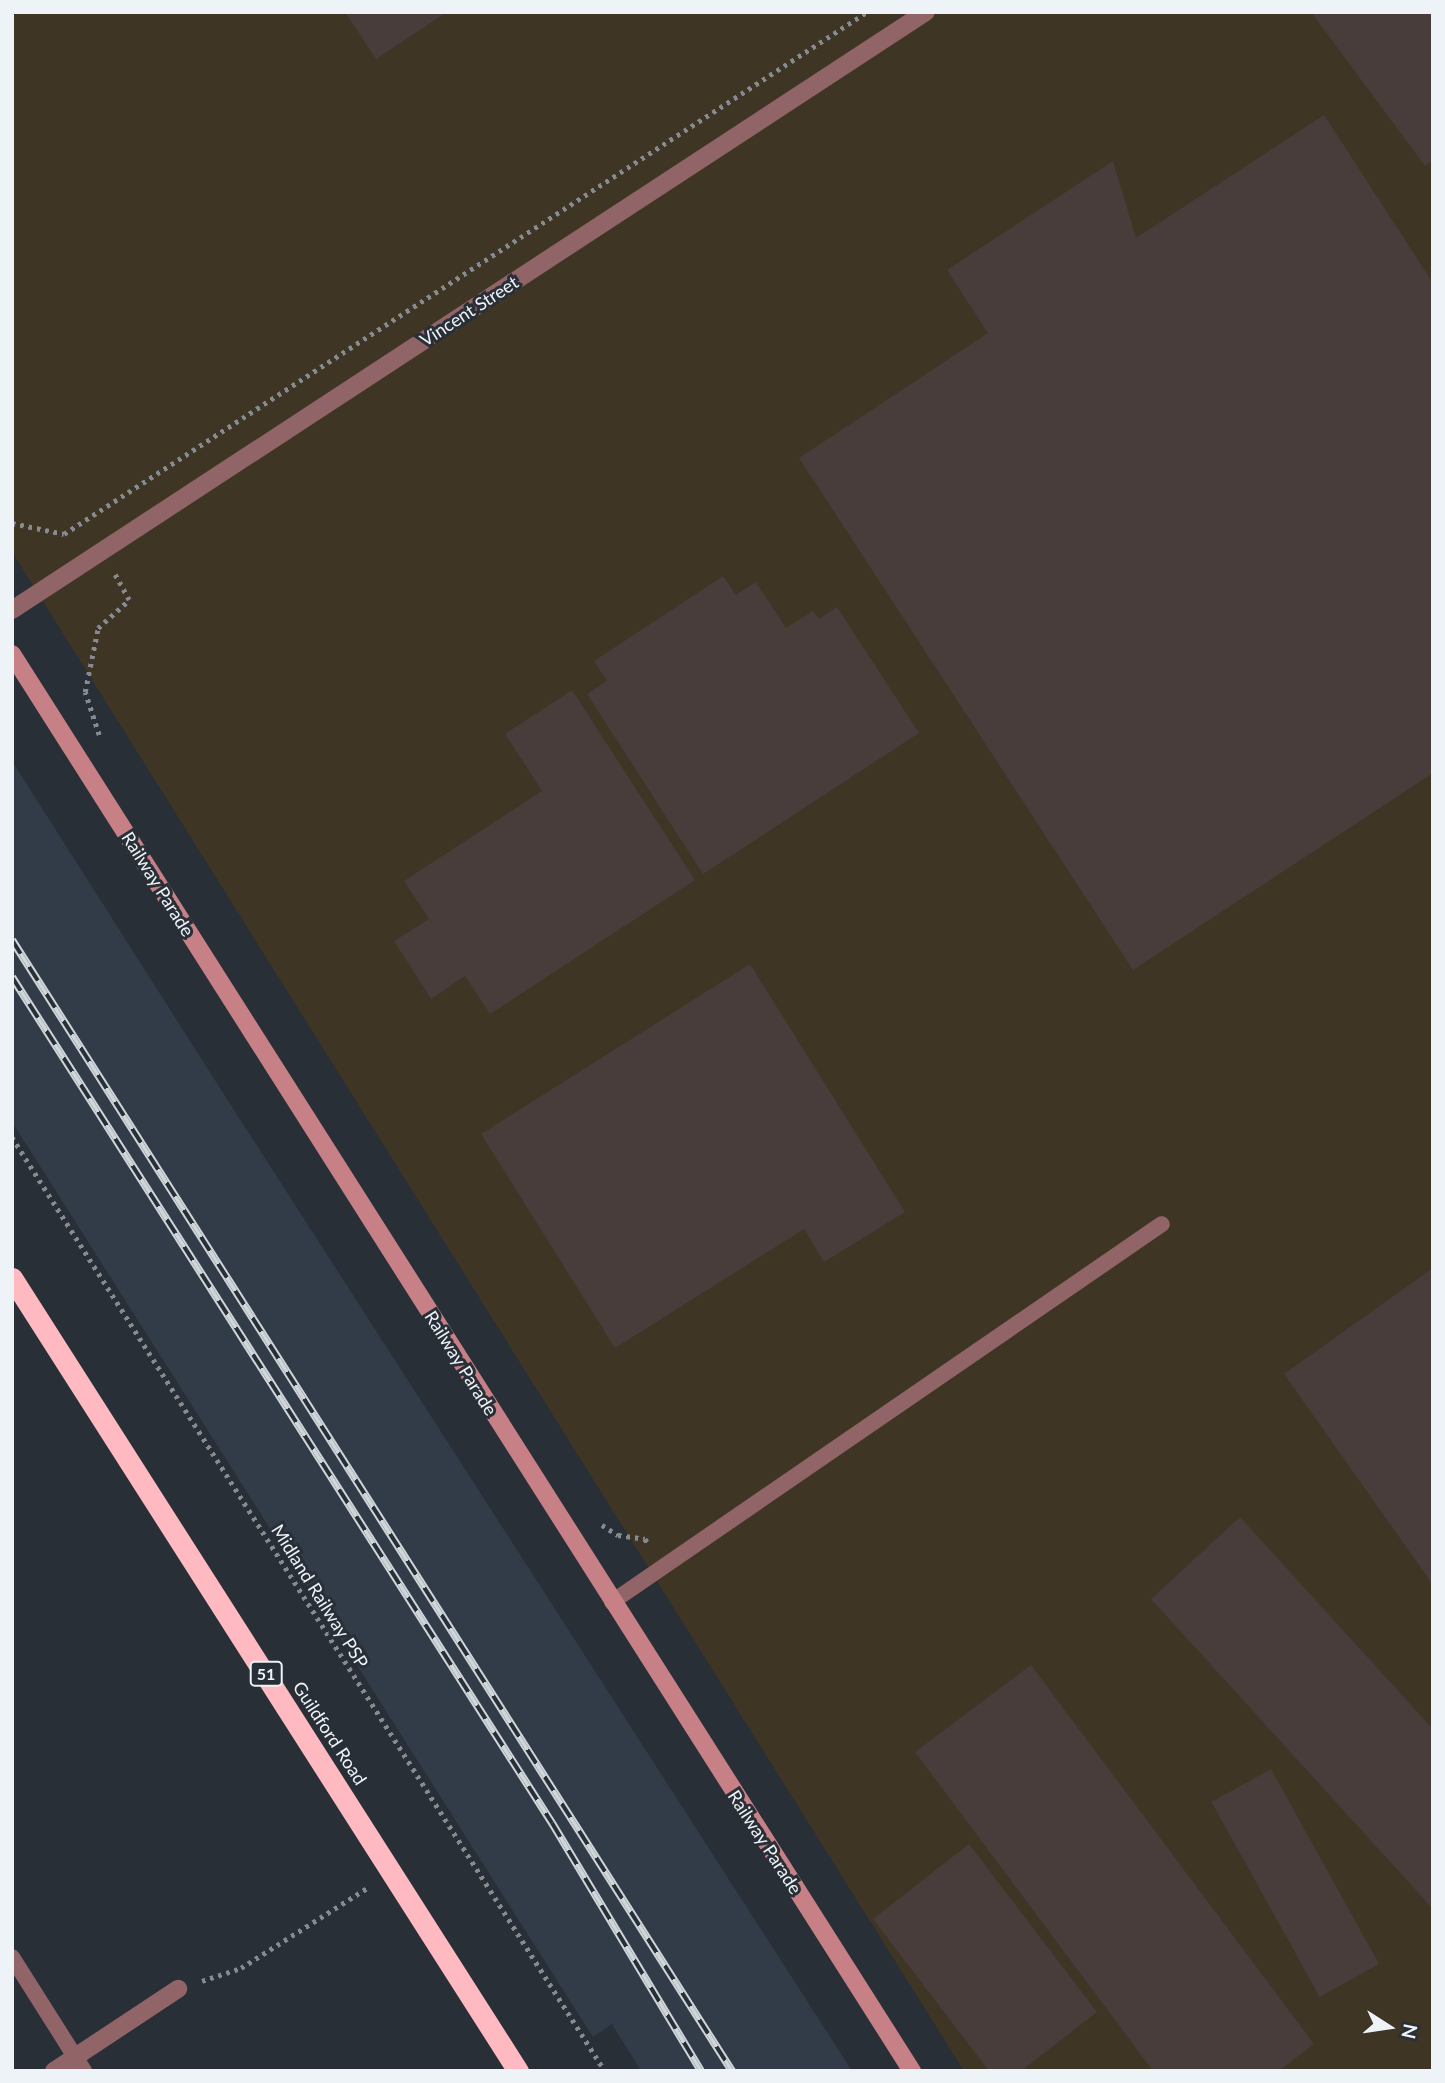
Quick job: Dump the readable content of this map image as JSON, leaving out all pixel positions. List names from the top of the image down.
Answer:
{
  "streets": {
    "highway": ["51", "Guildford Road"],
    "street": ["Vincent Street", "Railway Parade"],
    "path": ["Midland Railway PSP"]
  },
  "north": "right"
}
